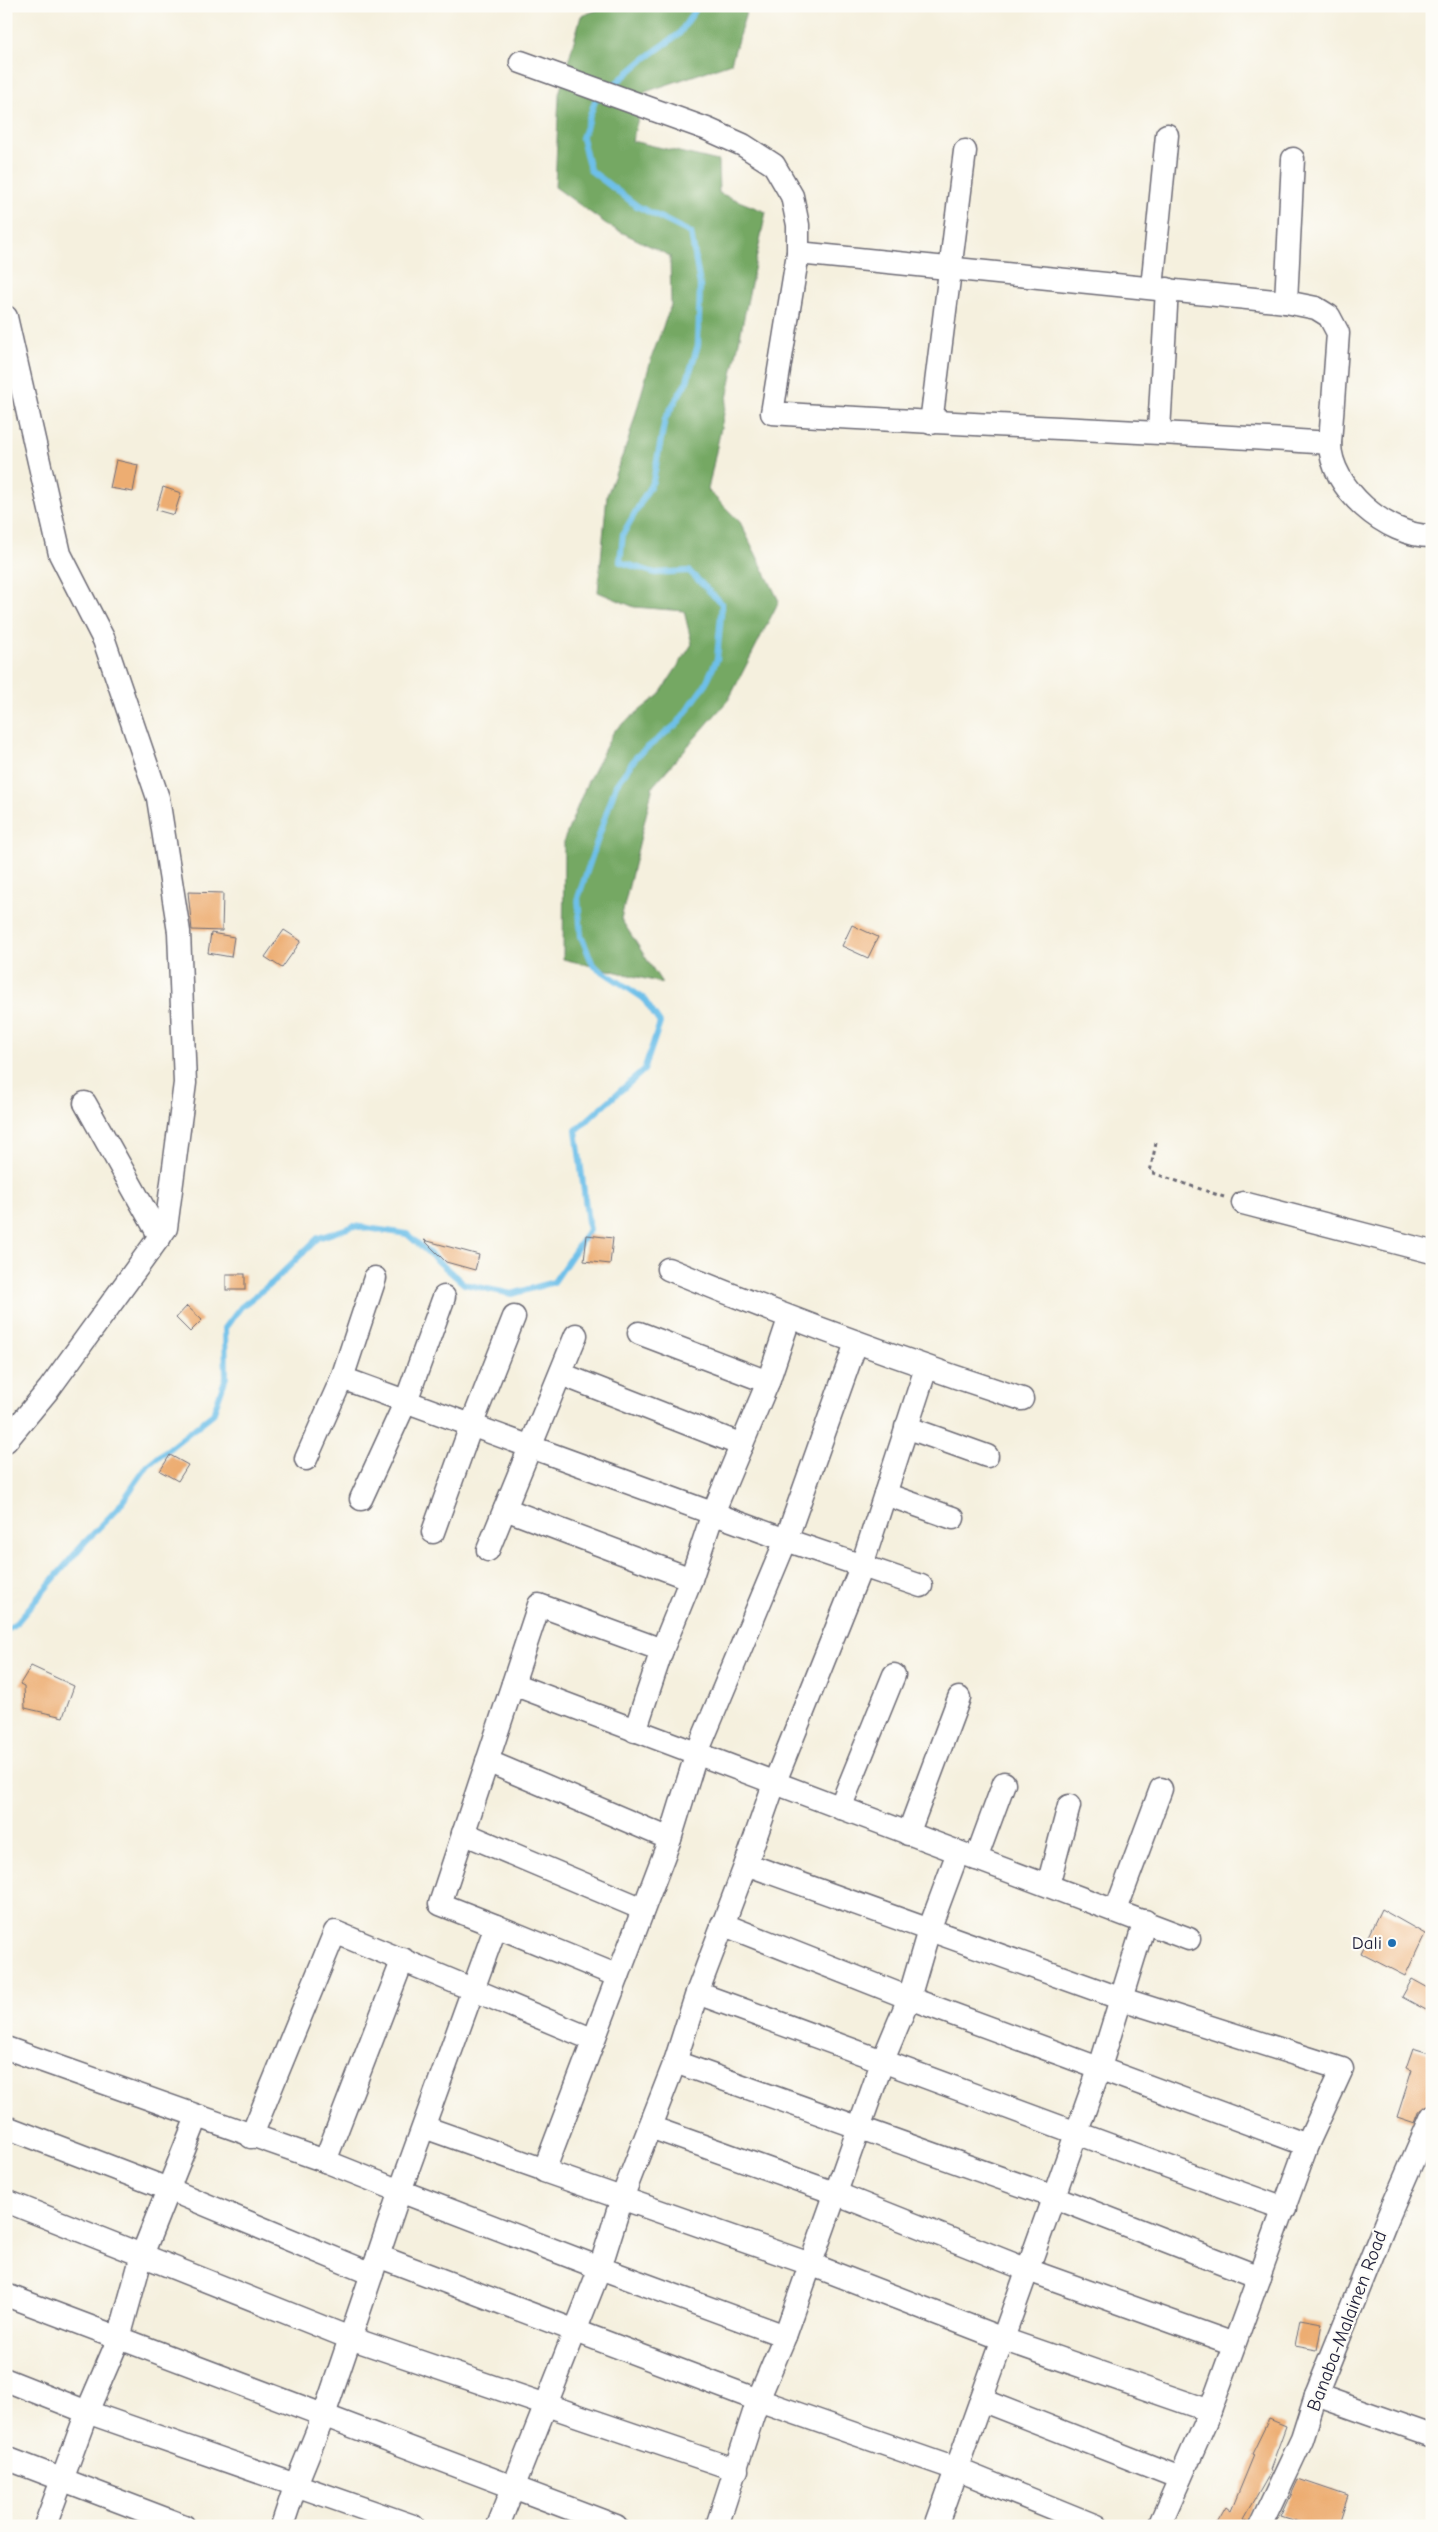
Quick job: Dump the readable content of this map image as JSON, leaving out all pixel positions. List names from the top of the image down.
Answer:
{
  "streets": {
    "street": ["Banaba-Malainen Road"]
  },
  "places": ["Dali"]
}
